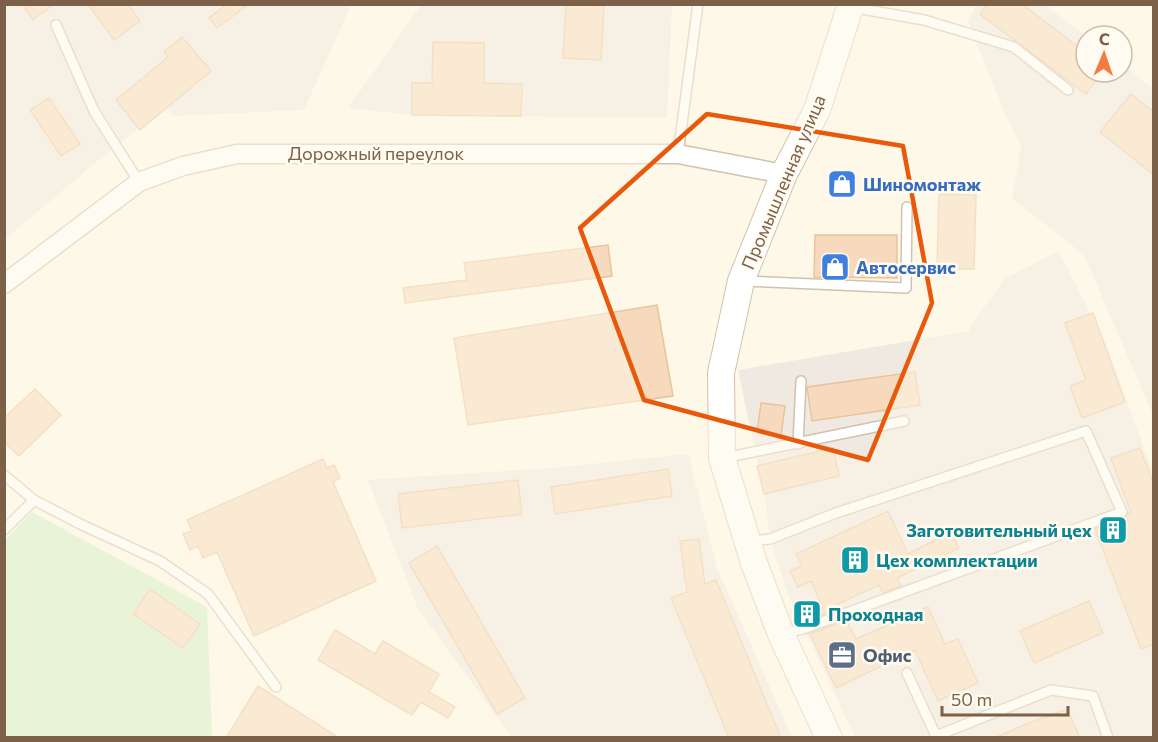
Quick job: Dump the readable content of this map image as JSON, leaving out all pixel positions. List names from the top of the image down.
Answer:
{
  "streets": {
    "main road": ["Промышленная улица"],
    "street": ["Дорожный переулок"]
  },
  "crossings": [
    ["Дорожный переулок", "Промышленная улица"]
  ],
  "places": {
    "shop": ["Шиномонтаж", "Автосервис"],
    "building": ["Заготовительный цех", "Цех комплектации", "Проходная"],
    "office": ["Офис"]
  },
  "scale_bar": "50 m",
  "north": "top"
}
